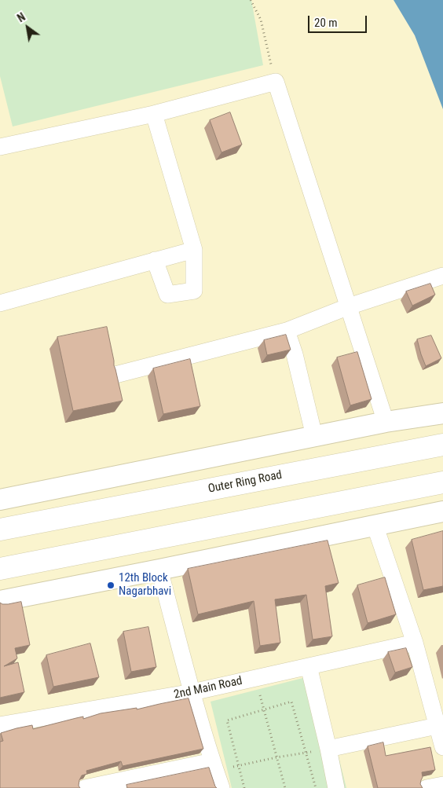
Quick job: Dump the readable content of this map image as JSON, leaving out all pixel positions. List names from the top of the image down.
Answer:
{
  "streets": {
    "highway": ["Outer Ring Road"],
    "street": ["2nd Main Road"]
  },
  "places": ["12th Block Nagarbhavi"],
  "scale_bar": "20 m",
  "north": "top left"
}
